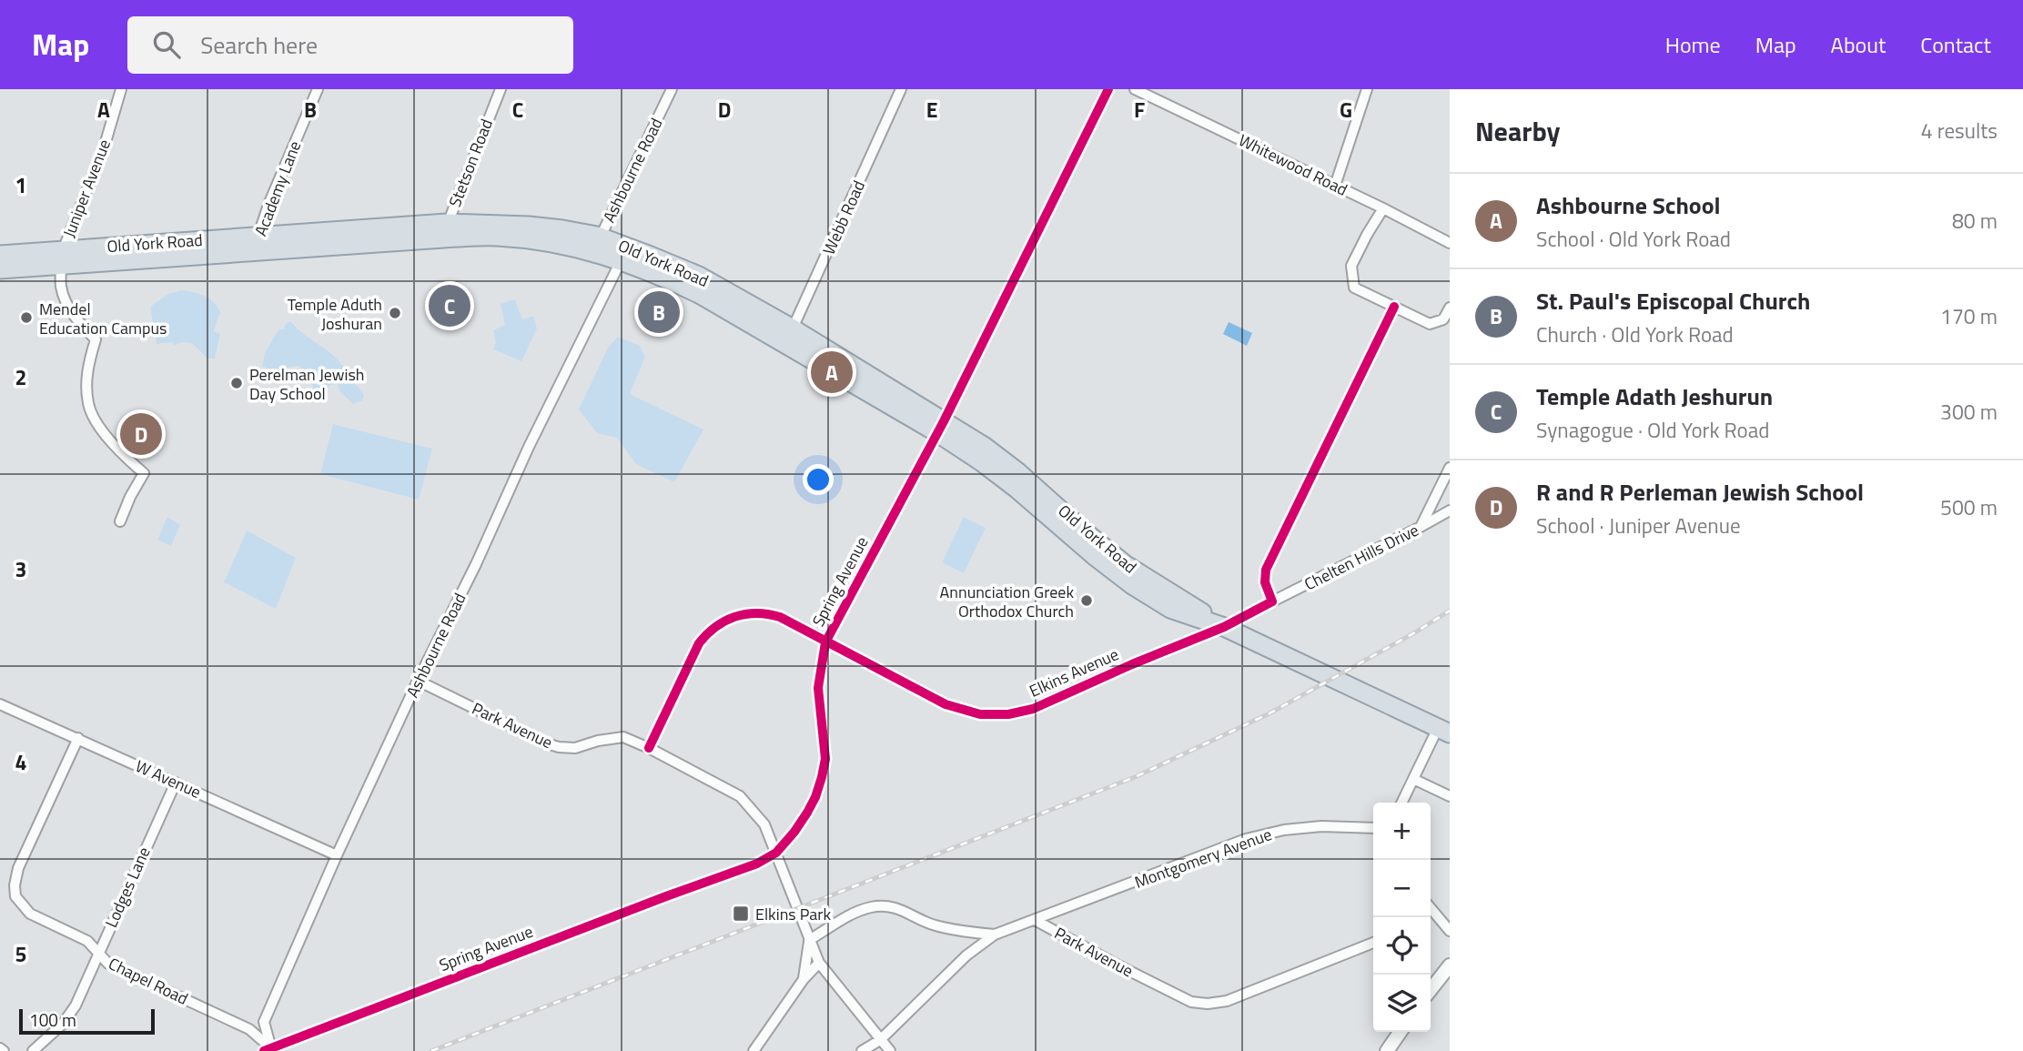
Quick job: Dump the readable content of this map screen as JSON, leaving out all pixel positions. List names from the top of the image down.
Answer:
{
  "streets": {
    "highway": ["Old York Road"],
    "street": [
      "Stetson Road",
      "Whitewood Road",
      "Ashbourne Road",
      "Juniper Avenue",
      "Academy Lane",
      "Webb Road",
      "Chelten Hills Drive",
      "Spring Avenue",
      "Elkins Avenue",
      "Park Avenue",
      "W Avenue",
      "Montgomery Avenue",
      "Lodges Lane",
      "Chapel Road"
    ]
  },
  "crossings": [
    ["Stetson Road", "Old York Road"],
    ["Ashbourne Road", "Old York Road"],
    ["Ashbourne Road", "Spring Avenue"],
    ["Ashbourne Road", "Park Avenue"],
    ["Ashbourne Road", "W Avenue"],
    ["Ashbourne Road", "Chapel Road"],
    ["Juniper Avenue", "Old York Road"],
    ["Academy Lane", "Old York Road"],
    ["Webb Road", "Old York Road"],
    ["Old York Road", "Spring Avenue"],
    ["Old York Road", "Elkins Avenue"],
    ["Chelten Hills Drive", "Elkins Avenue"],
    ["Spring Avenue", "Elkins Avenue"],
    ["Spring Avenue", "Park Avenue"],
    ["Spring Avenue", "Chapel Road"],
    ["Elkins Avenue", "Park Avenue"],
    ["Park Avenue", "Montgomery Avenue"],
    ["W Avenue", "Lodges Lane"],
    ["W Avenue", "Chapel Road"],
    ["Lodges Lane", "Chapel Road"]
  ],
  "places": {
    "other": [
      "Temple Aduth Joshuran",
      "Mendel Education Campus",
      "Perelman Jewish Day School",
      "Annunciation Greek Orthodox Church"
    ],
    "transit": ["Elkins Park"]
  },
  "scale_bar": "100 m",
  "page": {
    "header": "Map",
    "search": "Search here",
    "nav": [
      "Home",
      "Map",
      "About",
      "Contact"
    ],
    "heading": ["Nearby", "4 results"],
    "list": [
      {
        "mark": "A",
        "name": "Ashbourne School",
        "note": "School · Old York Road",
        "value": "80 m"
      },
      {
        "mark": "B",
        "name": "St. Paul's Episcopal Church",
        "note": "Church · Old York Road",
        "value": "170 m"
      },
      {
        "mark": "C",
        "name": "Temple Adath Jeshurun",
        "note": "Synagogue · Old York Road",
        "value": "300 m"
      },
      {
        "mark": "D",
        "name": "R and R Perleman Jewish School",
        "note": "School · Juniper Avenue",
        "value": "500 m"
      }
    ],
    "pins": [
      "C",
      "B",
      "A",
      "D"
    ],
    "map_buttons": ["+", "−"],
    "scale": "100 m"
  },
  "grid": {
    "columns": [
      "A",
      "B",
      "C",
      "D",
      "E",
      "F",
      "G"
    ],
    "rows": [
      "1",
      "2",
      "3",
      "4",
      "5"
    ]
  }
}
